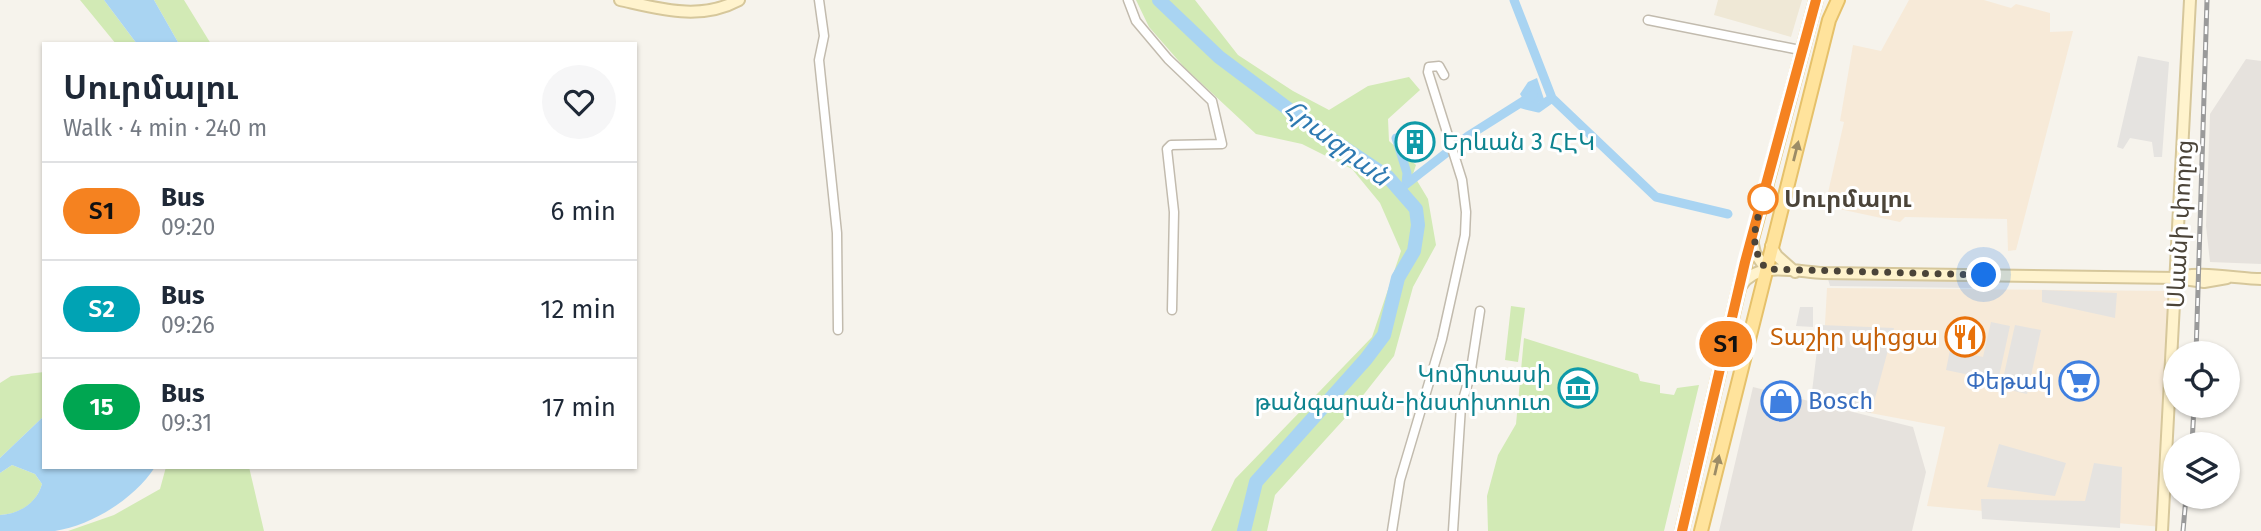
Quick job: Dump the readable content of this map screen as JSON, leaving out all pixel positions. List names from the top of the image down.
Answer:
{
  "streets": {
    "street": ["Սևանի փողոց"]
  },
  "water": ["Հրազդան"],
  "places": {
    "building": ["Երևան 3 ՀԷԿ"],
    "other": ["Սուրմալու"],
    "restaurant": ["Տաշիր պիցցա"],
    "supermarket": ["Փեթակ"],
    "museum": ["Կոմիտասի թանգարան-ինստիտուտ"],
    "shop": ["Bosch"]
  },
  "lines": ["bus line Տ1"],
  "page": {
    "on_map": "Տ1",
    "heading": ["Սուրմալու", "Walk · 4 min · 240 m"],
    "list": [
      {
        "mark": "Տ1",
        "name": "Bus",
        "note": "09:20",
        "value": "6 min"
      },
      {
        "mark": "Տ2",
        "name": "Bus",
        "note": "09:26",
        "value": "12 min"
      },
      {
        "mark": "15",
        "name": "Bus",
        "note": "09:31",
        "value": "17 min"
      }
    ]
  }
}
